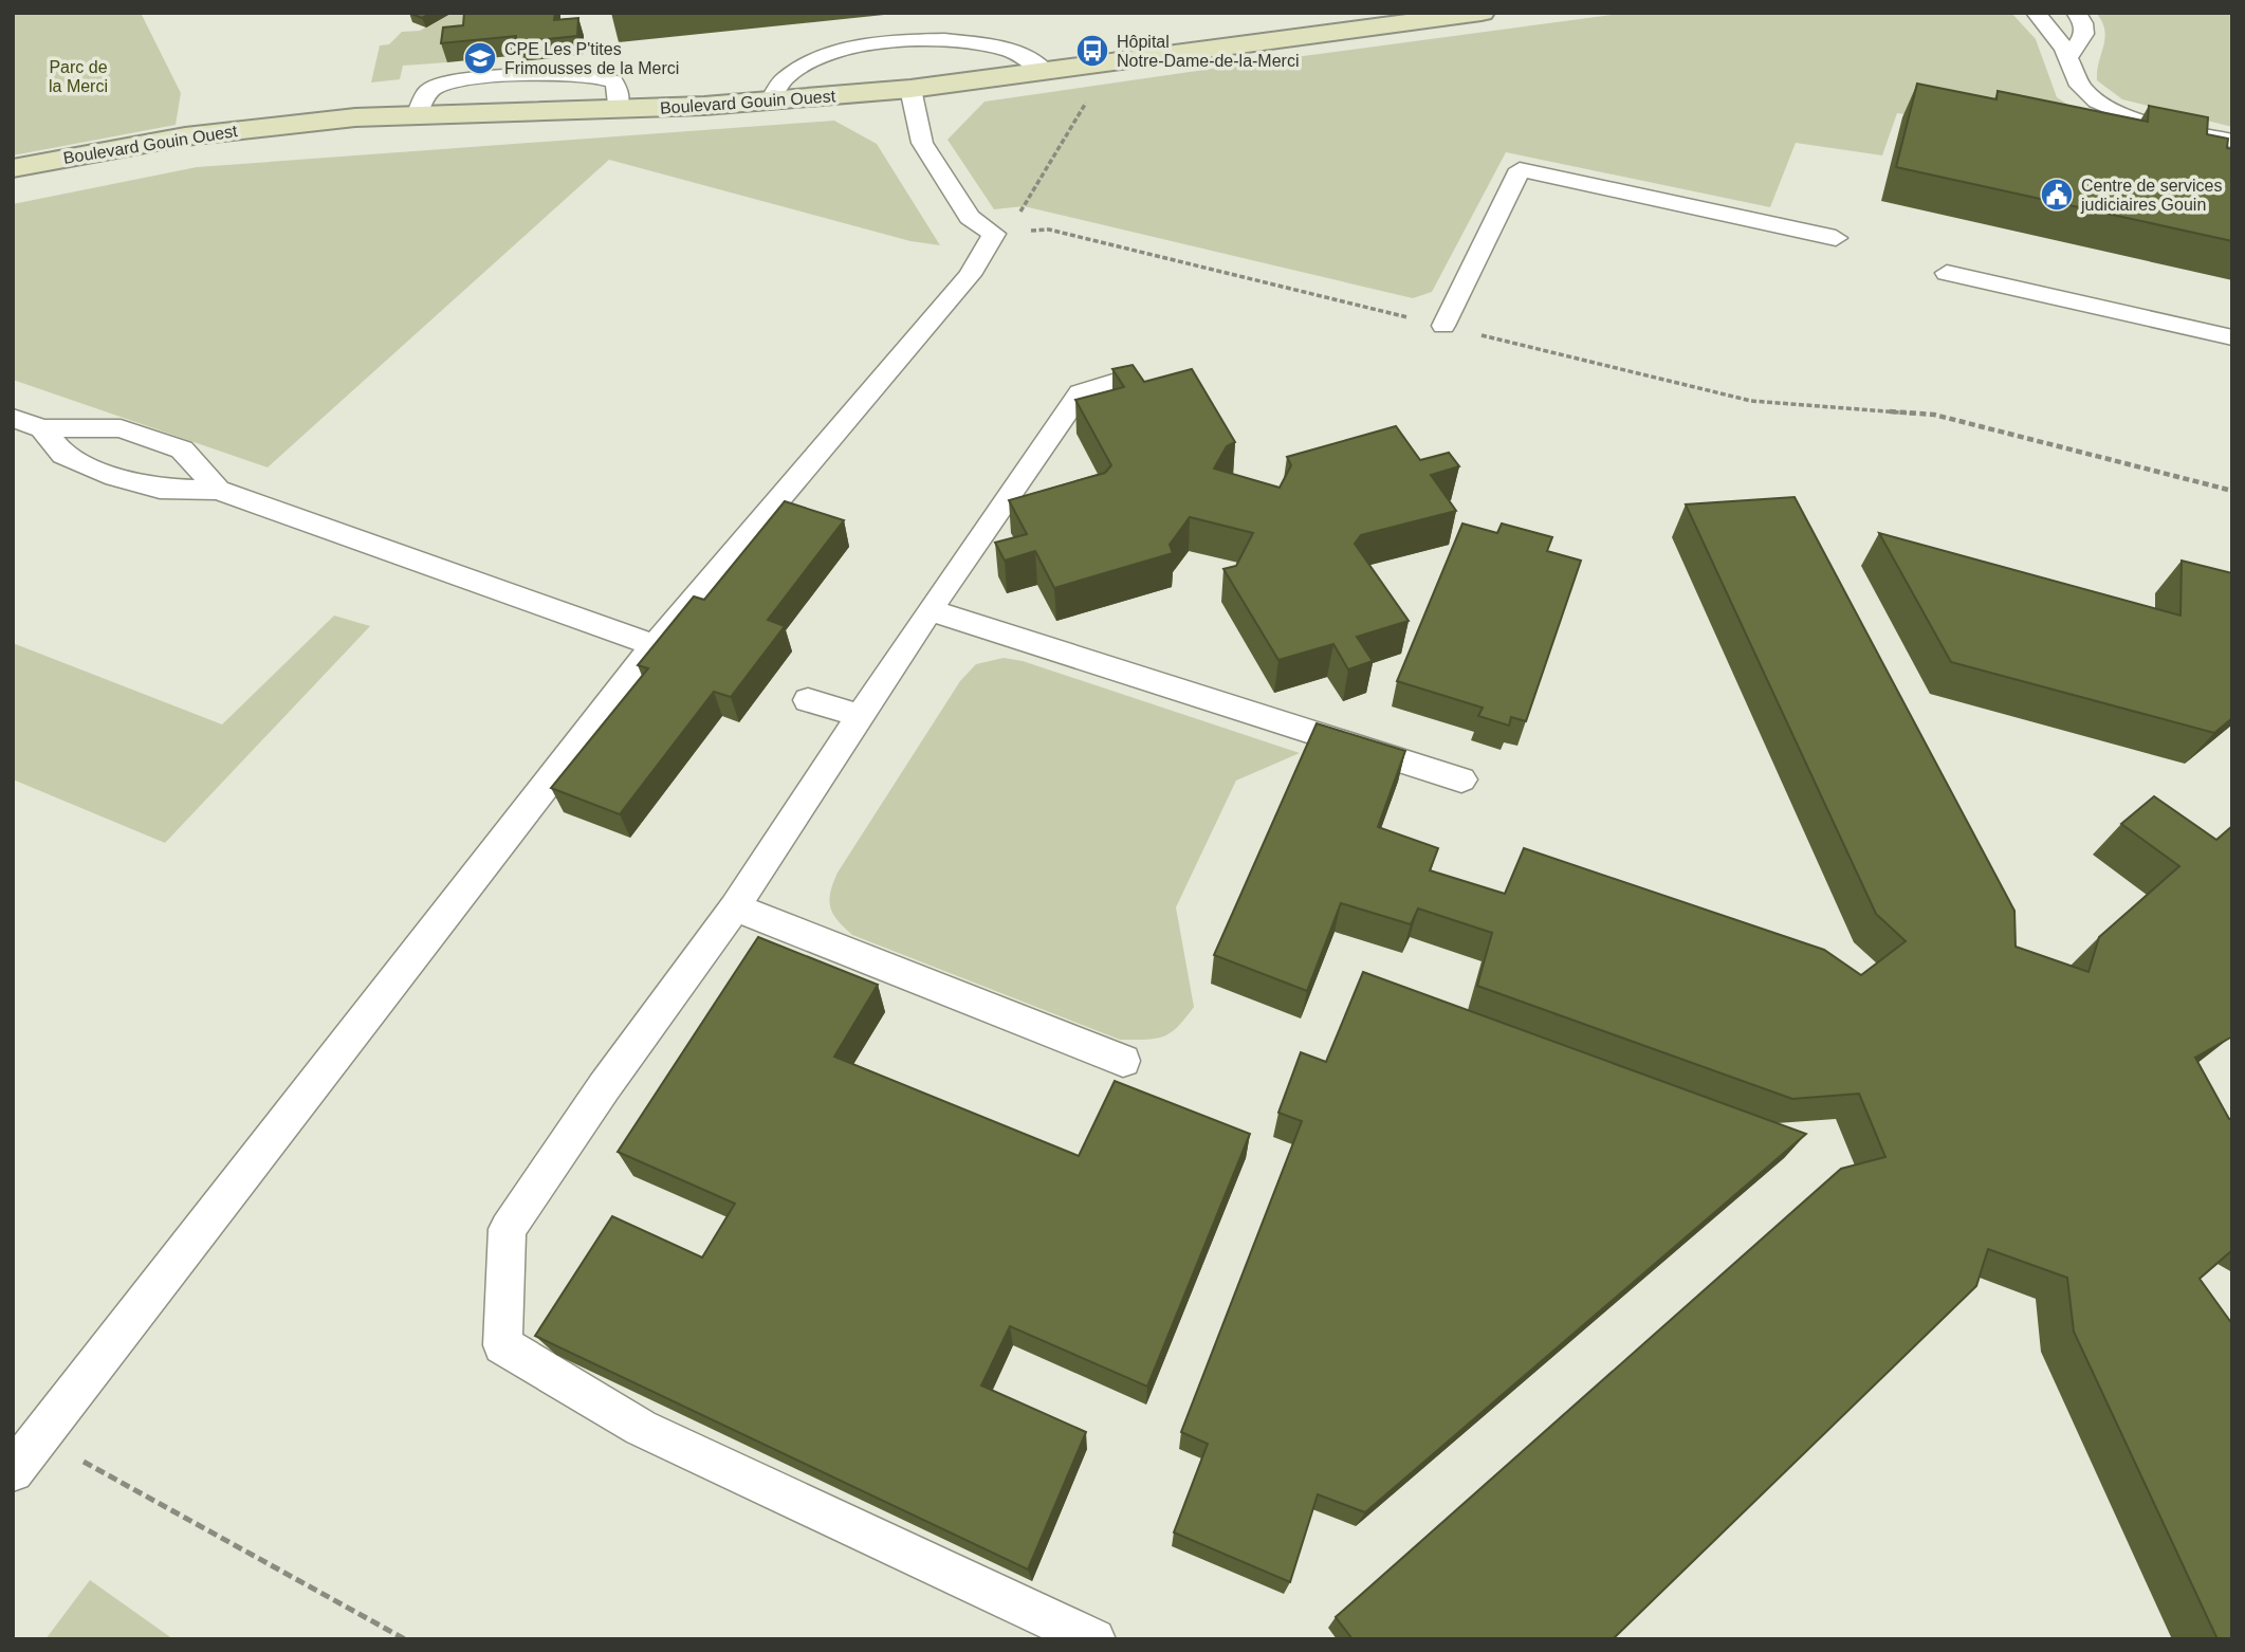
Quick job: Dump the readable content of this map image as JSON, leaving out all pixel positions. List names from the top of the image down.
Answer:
{
  "streets": {
    "street": ["Boulevard Gouin Ouest"]
  },
  "parks": ["Parc de la Merci"],
  "places": {
    "bus stop": ["Hôpital Notre-Dame-de-la-Merci"],
    "school or university": ["CPE Les P'tites Frimousses de la Merci"],
    "public building": ["Centre de services judiciaires Gouin"]
  }
}
